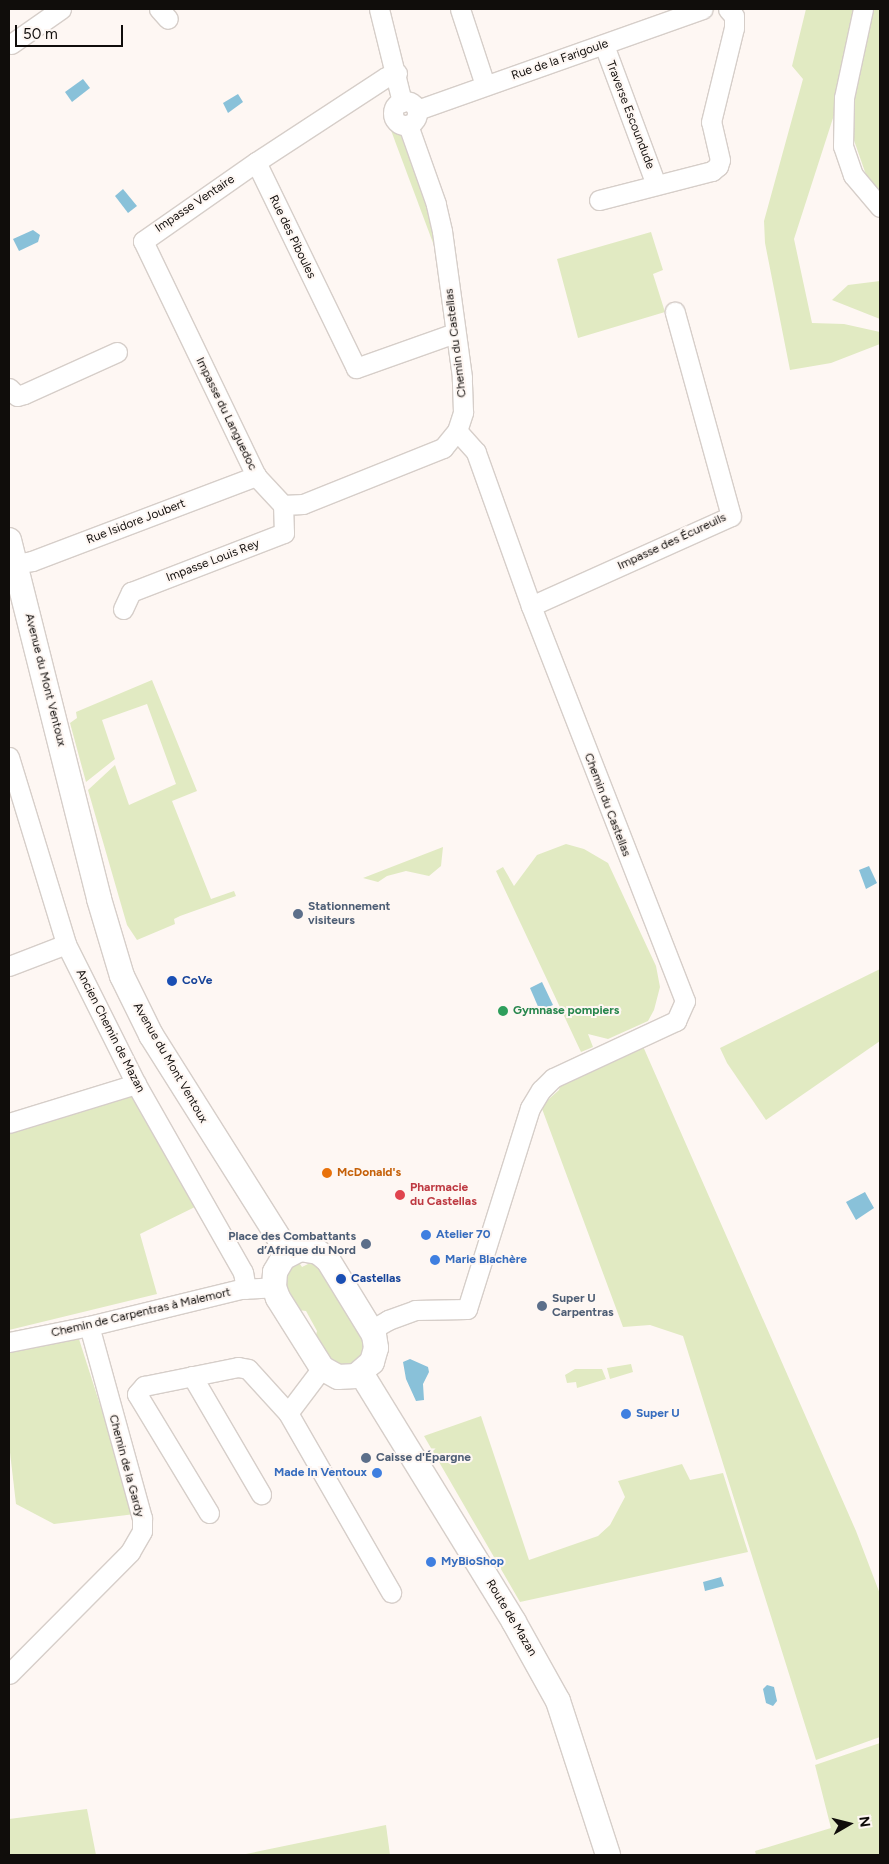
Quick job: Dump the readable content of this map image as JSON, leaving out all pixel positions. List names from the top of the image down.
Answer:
{
  "streets": {
    "main road": ["Avenue du Mont Ventoux", "Route de Mazan"],
    "street": [
      "Rue de la Farigoule",
      "Traverse Escoundude",
      "Impasse Ventaire",
      "Rue des Piboules",
      "Chemin du Castellas",
      "Impasse du Languedoc",
      "Rue Isidore Joubert",
      "Impasse des Écureuils",
      "Impasse Louis Rey",
      "Ancien Chemin de Mazan",
      "Chemin de Carpentras à Malemort",
      "Chemin de la Gardy"
    ]
  },
  "crossings": [
    ["Rue de la Farigoule", "Traverse Escoundude"],
    ["Rue de la Farigoule", "Chemin du Castellas"],
    ["Impasse Ventaire", "Rue des Piboules"],
    ["Impasse Ventaire", "Impasse du Languedoc"],
    ["Rue des Piboules", "Chemin du Castellas"],
    ["Chemin du Castellas", "Impasse des Écureuils"],
    ["Impasse du Languedoc", "Rue Isidore Joubert"],
    ["Impasse du Languedoc", "Impasse Louis Rey"],
    ["Rue Isidore Joubert", "Avenue du Mont Ventoux"],
    ["Ancien Chemin de Mazan", "Chemin de Carpentras à Malemort"],
    ["Chemin de Carpentras à Malemort", "Chemin de la Gardy"]
  ],
  "places": [
    "Stationnement visiteurs",
    "CoVe",
    "Gymnase pompiers",
    "McDonald's",
    "Pharmacie du Castellas",
    "Atelier 70",
    "Place des Combattants d’Afrique du Nord",
    "Marie Blachère",
    "Castellas",
    "Super U Carpentras",
    "Super U",
    "Caisse d'Épargne",
    "Made In Ventoux",
    "MyBioShop"
  ],
  "scale_bar": "50 m",
  "north": "right"
}
